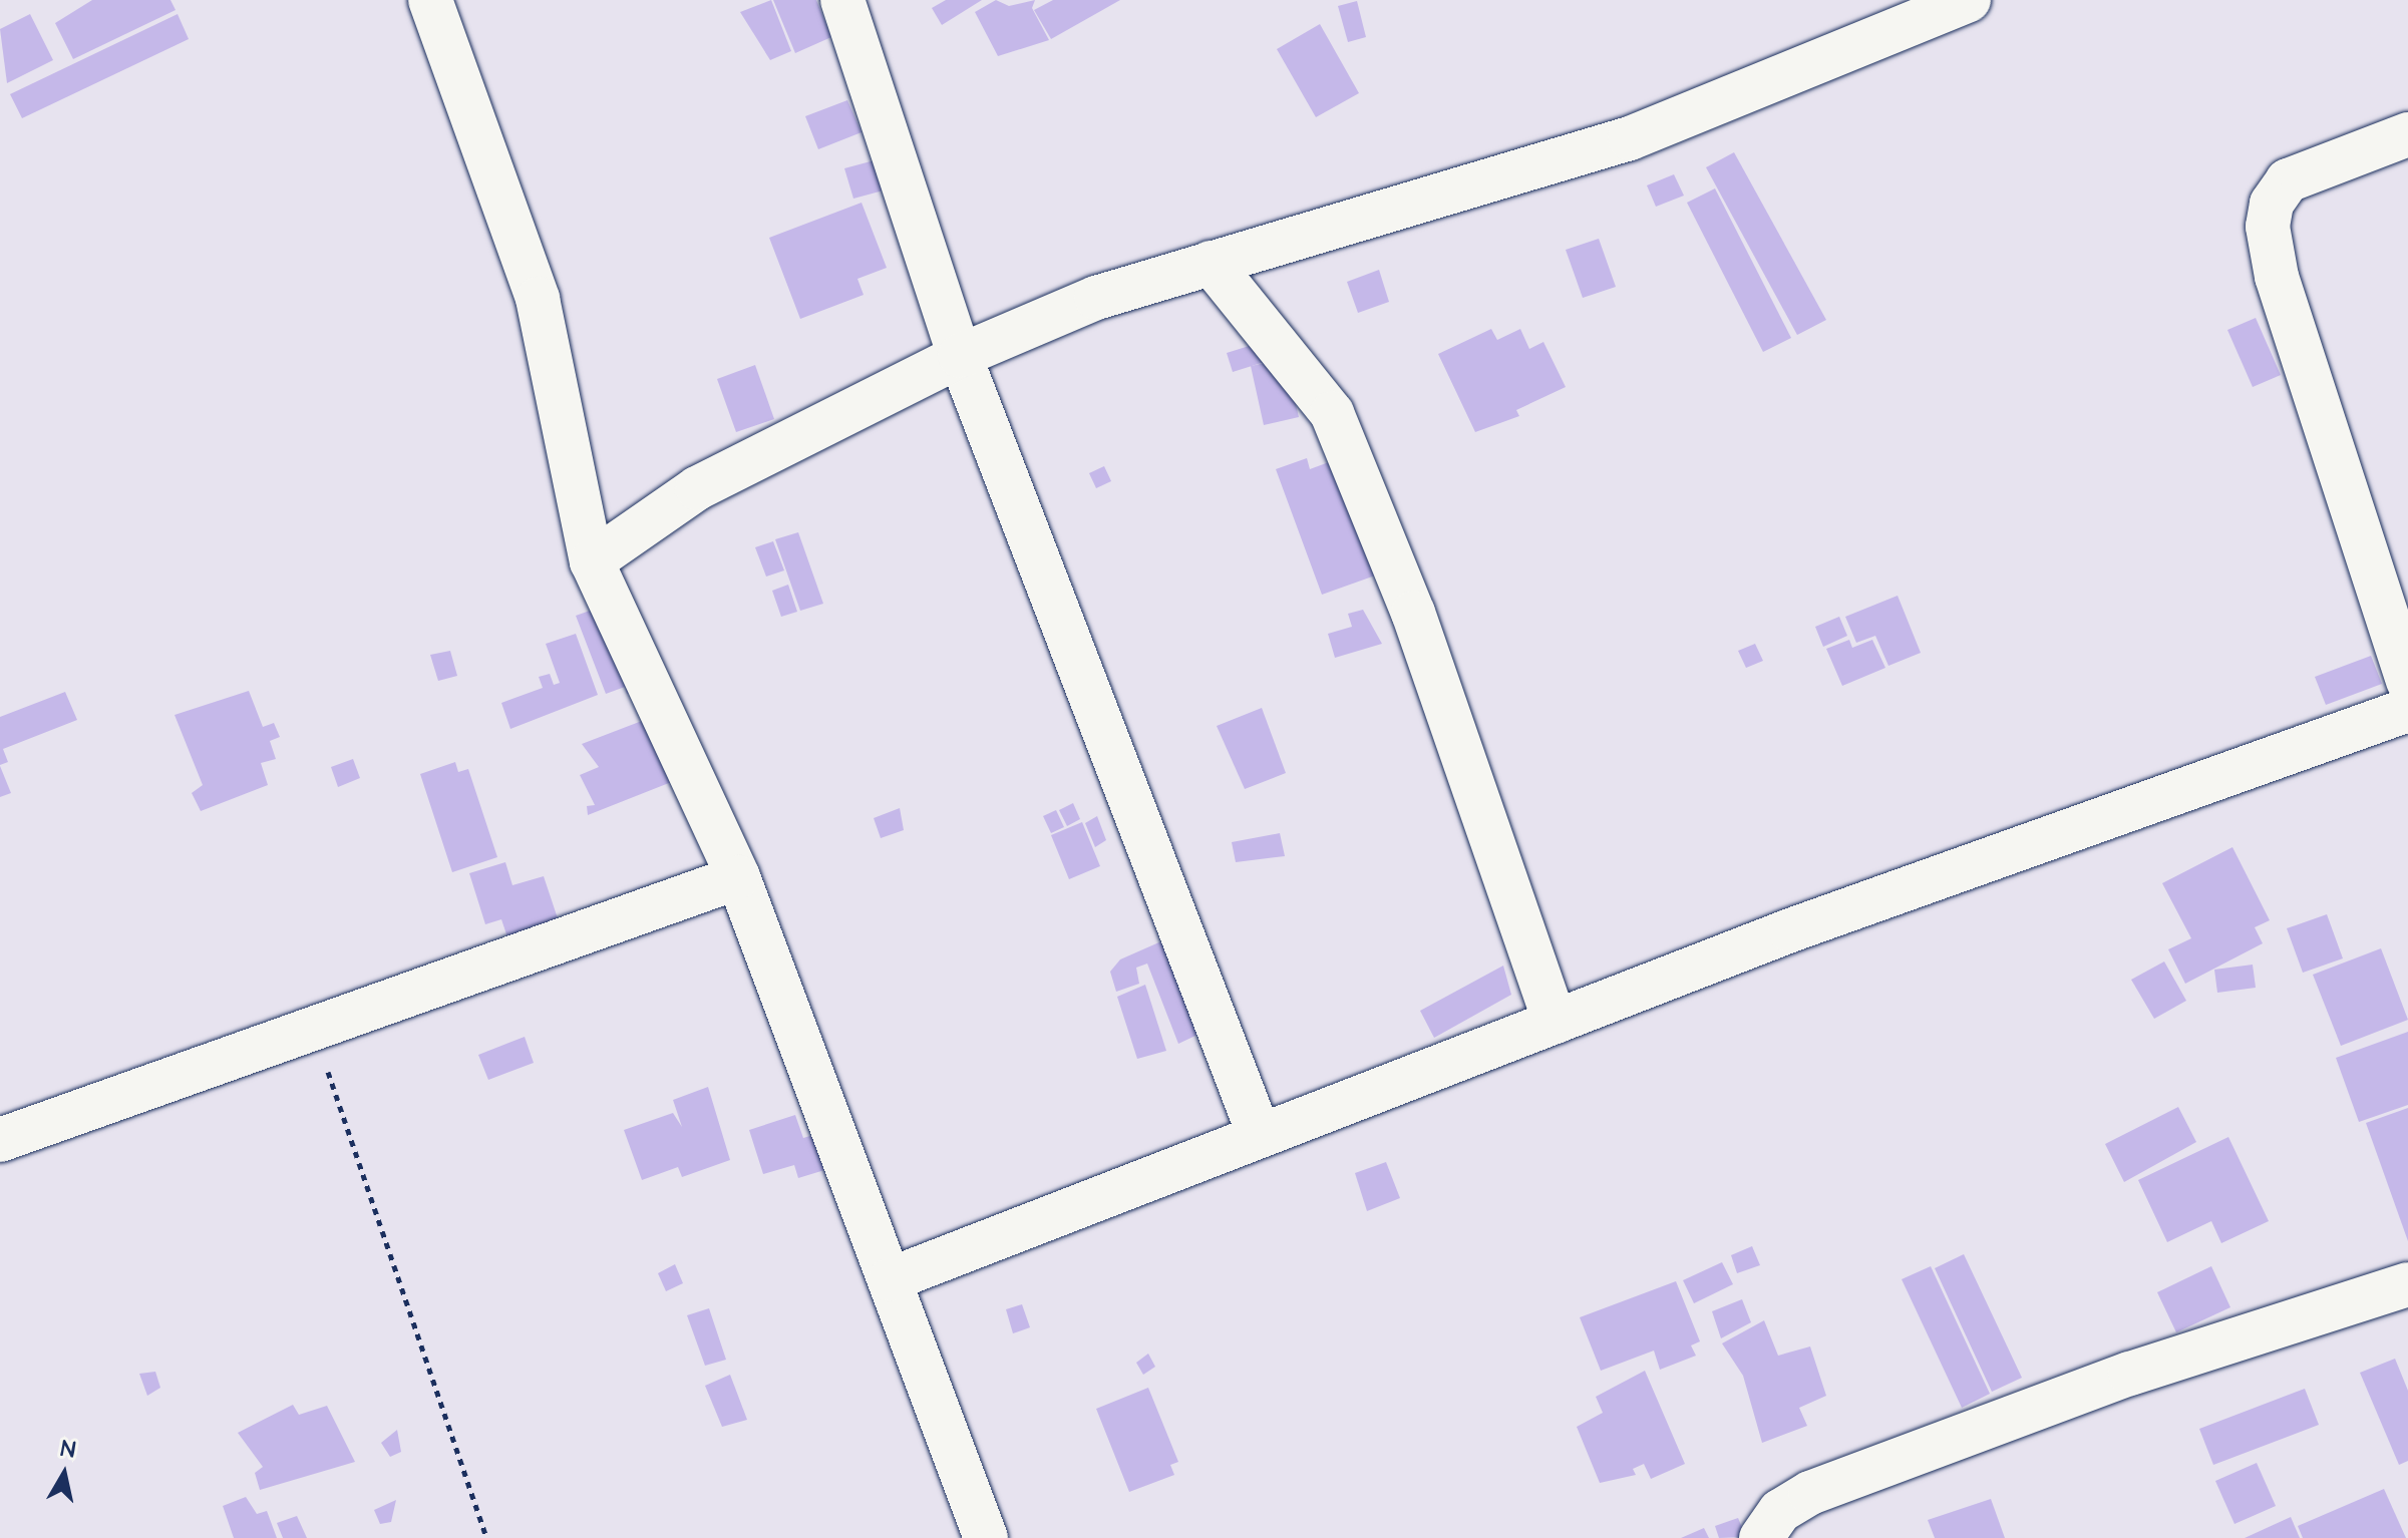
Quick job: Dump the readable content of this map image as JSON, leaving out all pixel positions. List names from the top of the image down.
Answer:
{
  "north": "top"
}
